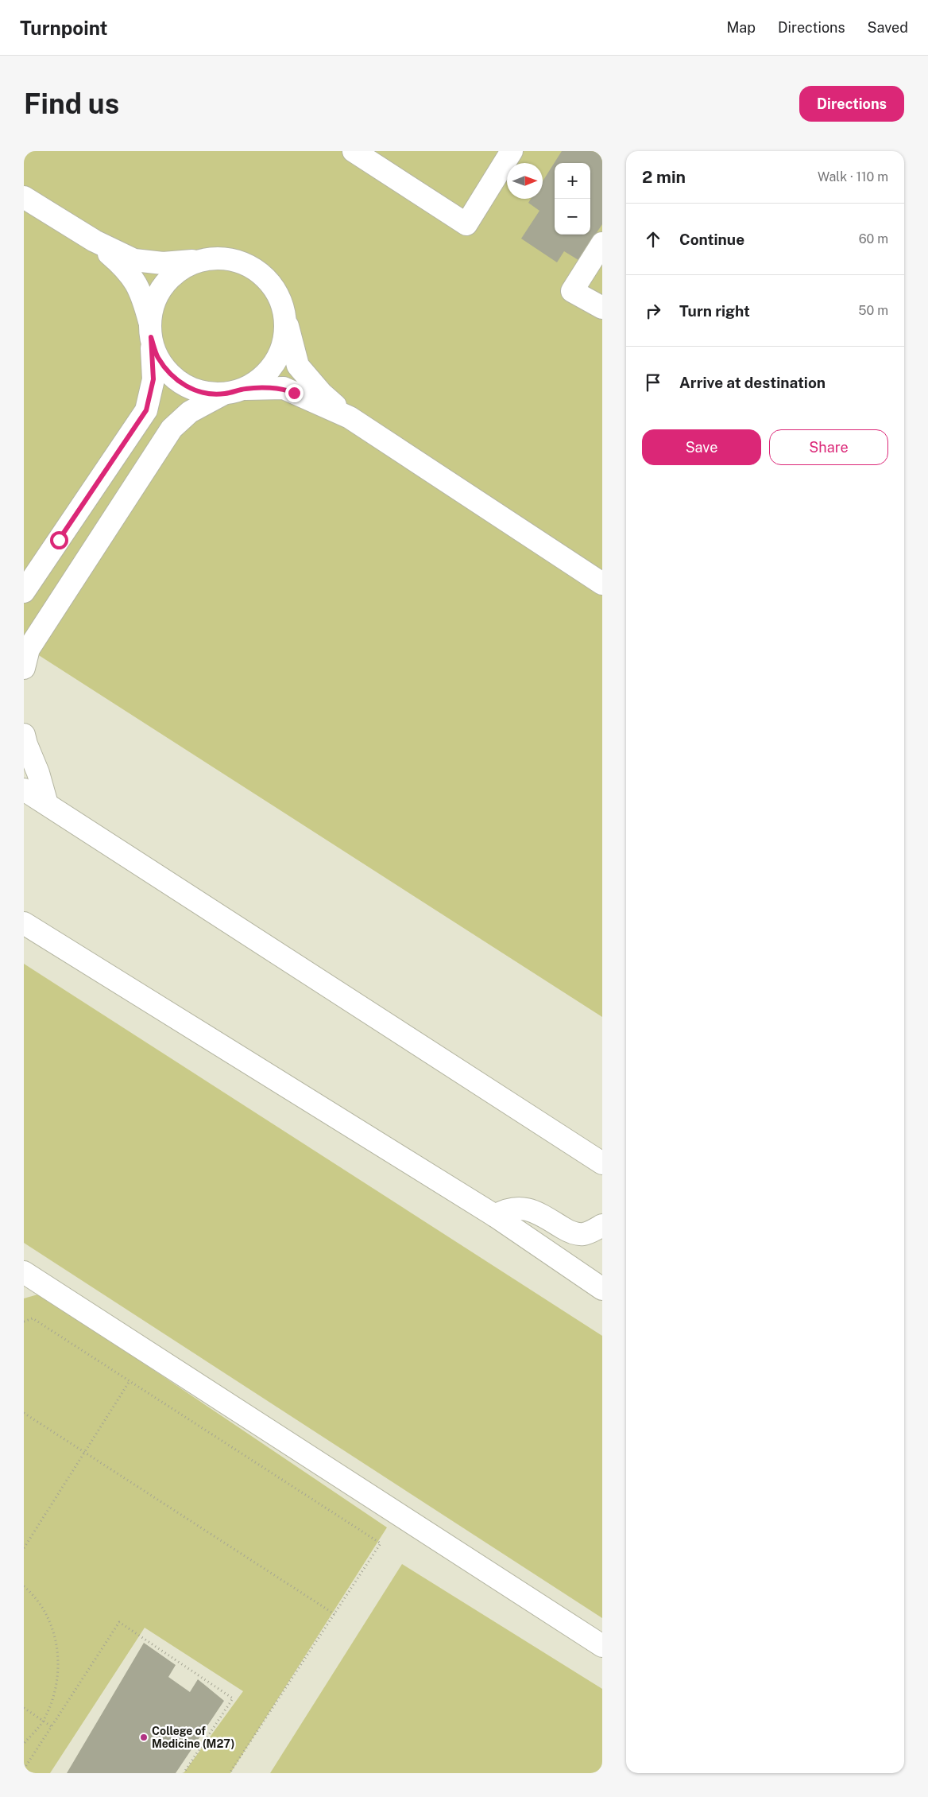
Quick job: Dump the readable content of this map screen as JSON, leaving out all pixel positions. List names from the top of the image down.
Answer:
{
  "places": ["College of Medicine (M27)"],
  "north": "right",
  "page": {
    "header": "Turnpoint",
    "nav": ["Map", "Directions", "Saved"],
    "buttons": [
      "Directions",
      ["Save", "Share"]
    ],
    "title": "Find us",
    "heading": ["2 min", "Walk · 110 m"],
    "map_buttons": ["+", "−"],
    "list": [
      ["Continue", "60 m"],
      ["Turn right", "50 m"],
      "Arrive at destination"
    ]
  }
}
